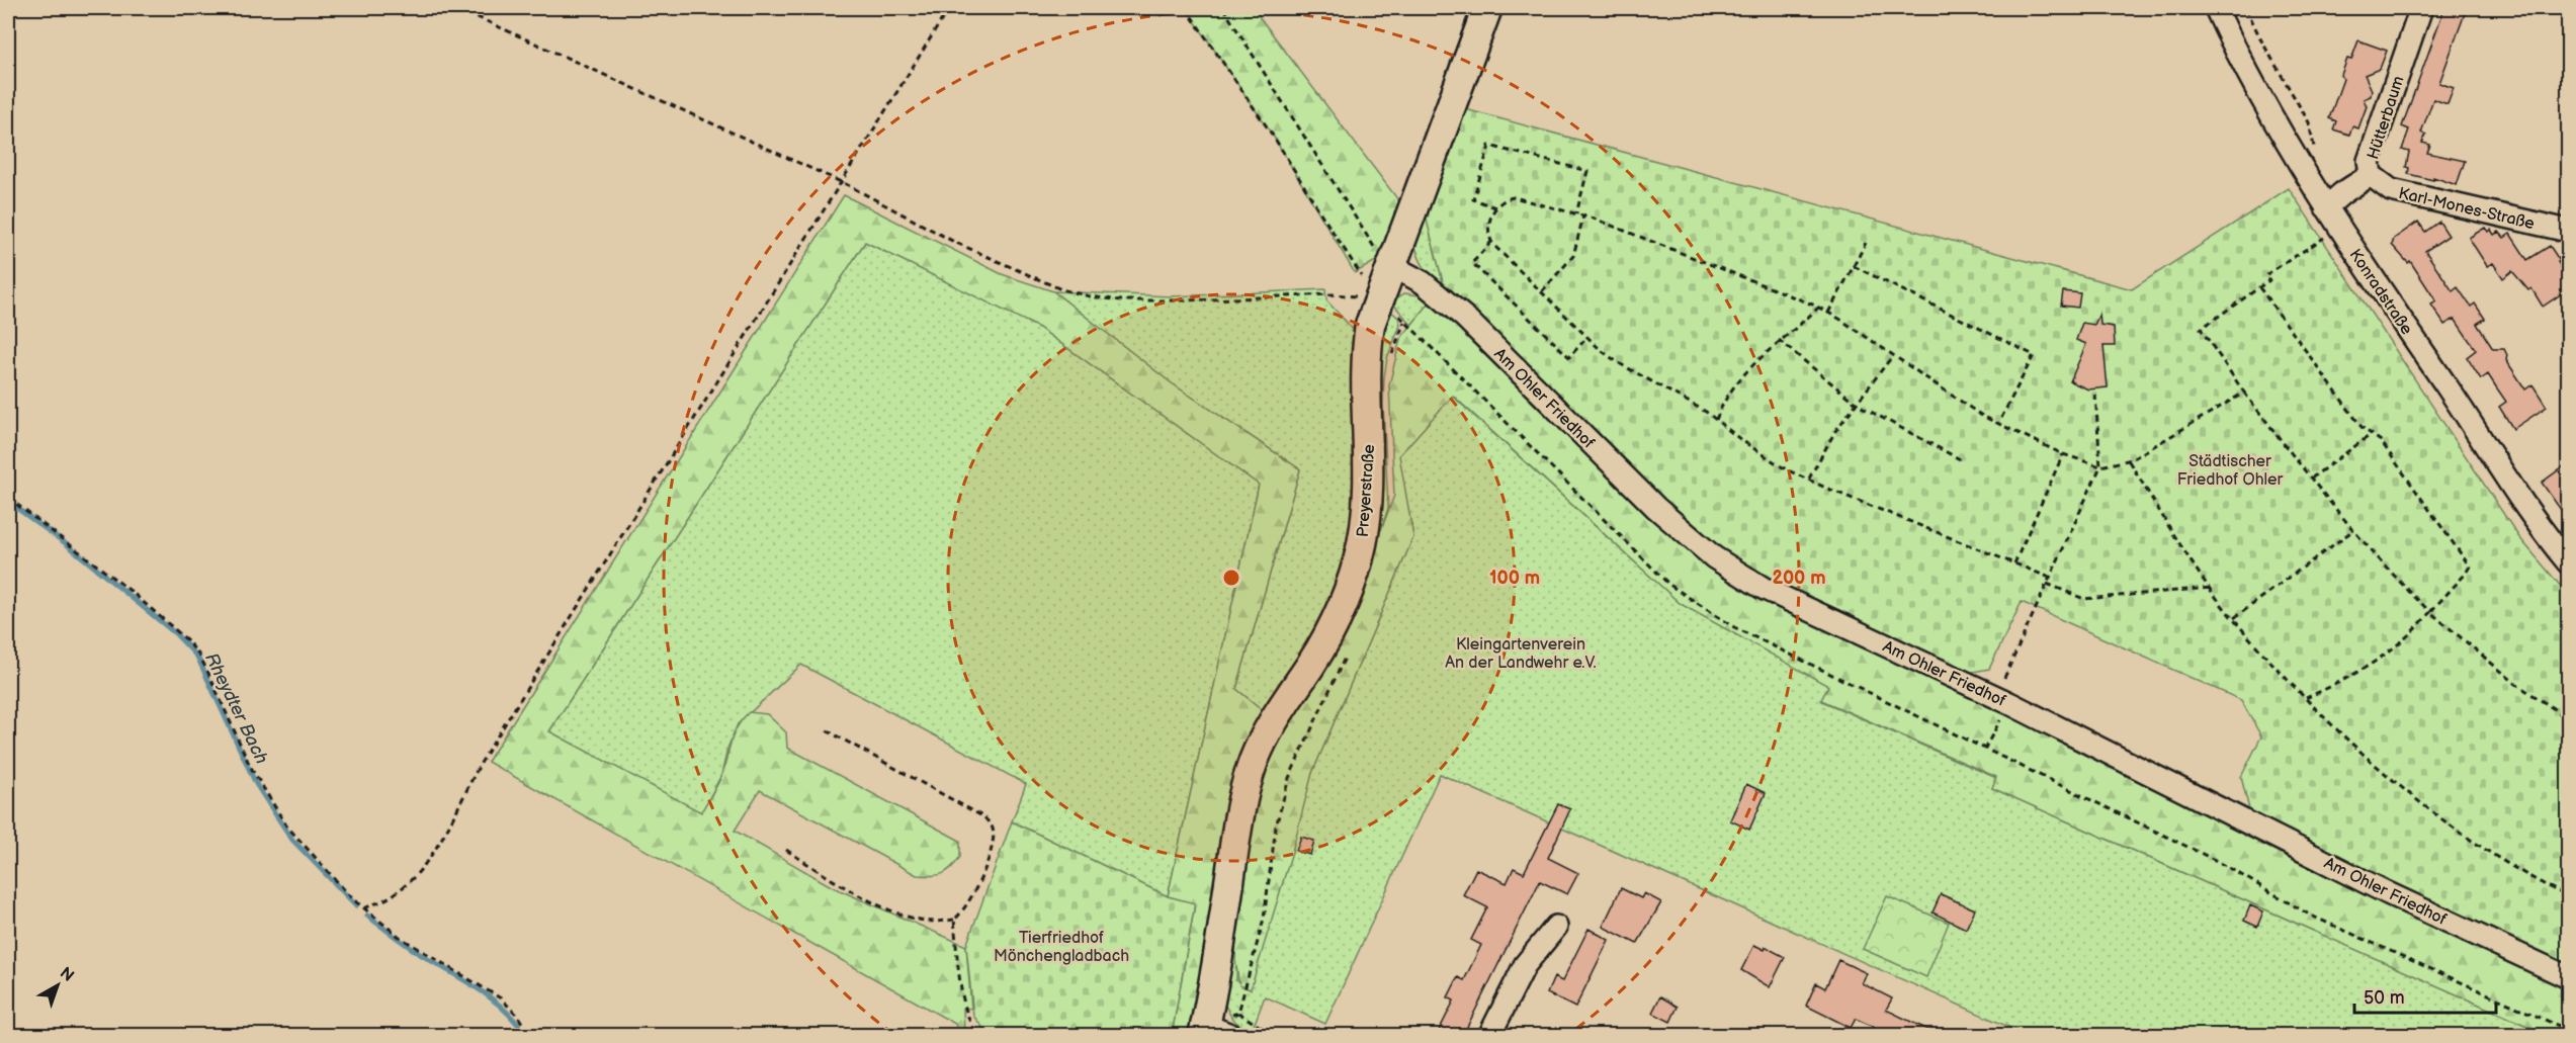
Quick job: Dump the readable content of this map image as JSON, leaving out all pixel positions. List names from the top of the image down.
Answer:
{
  "streets": {
    "main road": ["Preyerstraße"],
    "street": [
      "Hütterbaum",
      "Karl-Mones-Straße",
      "Konradstraße",
      "Am Ohler Friedhof"
    ]
  },
  "crossings": [
    ["Hütterbaum", "Karl-Mones-Straße"],
    ["Hütterbaum", "Konradstraße"],
    ["Am Ohler Friedhof", "Preyerstraße"]
  ],
  "water": ["Rheydter Bach"],
  "parks": ["Städtischer Friedhof Ohler", "Kleingartenverein An der Landwehr e.V.", "Tierfriedhof Mönchengladbach"],
  "scale_bar": "50 m",
  "north": "top right",
  "rings": ["100 m", "200 m"]
}
